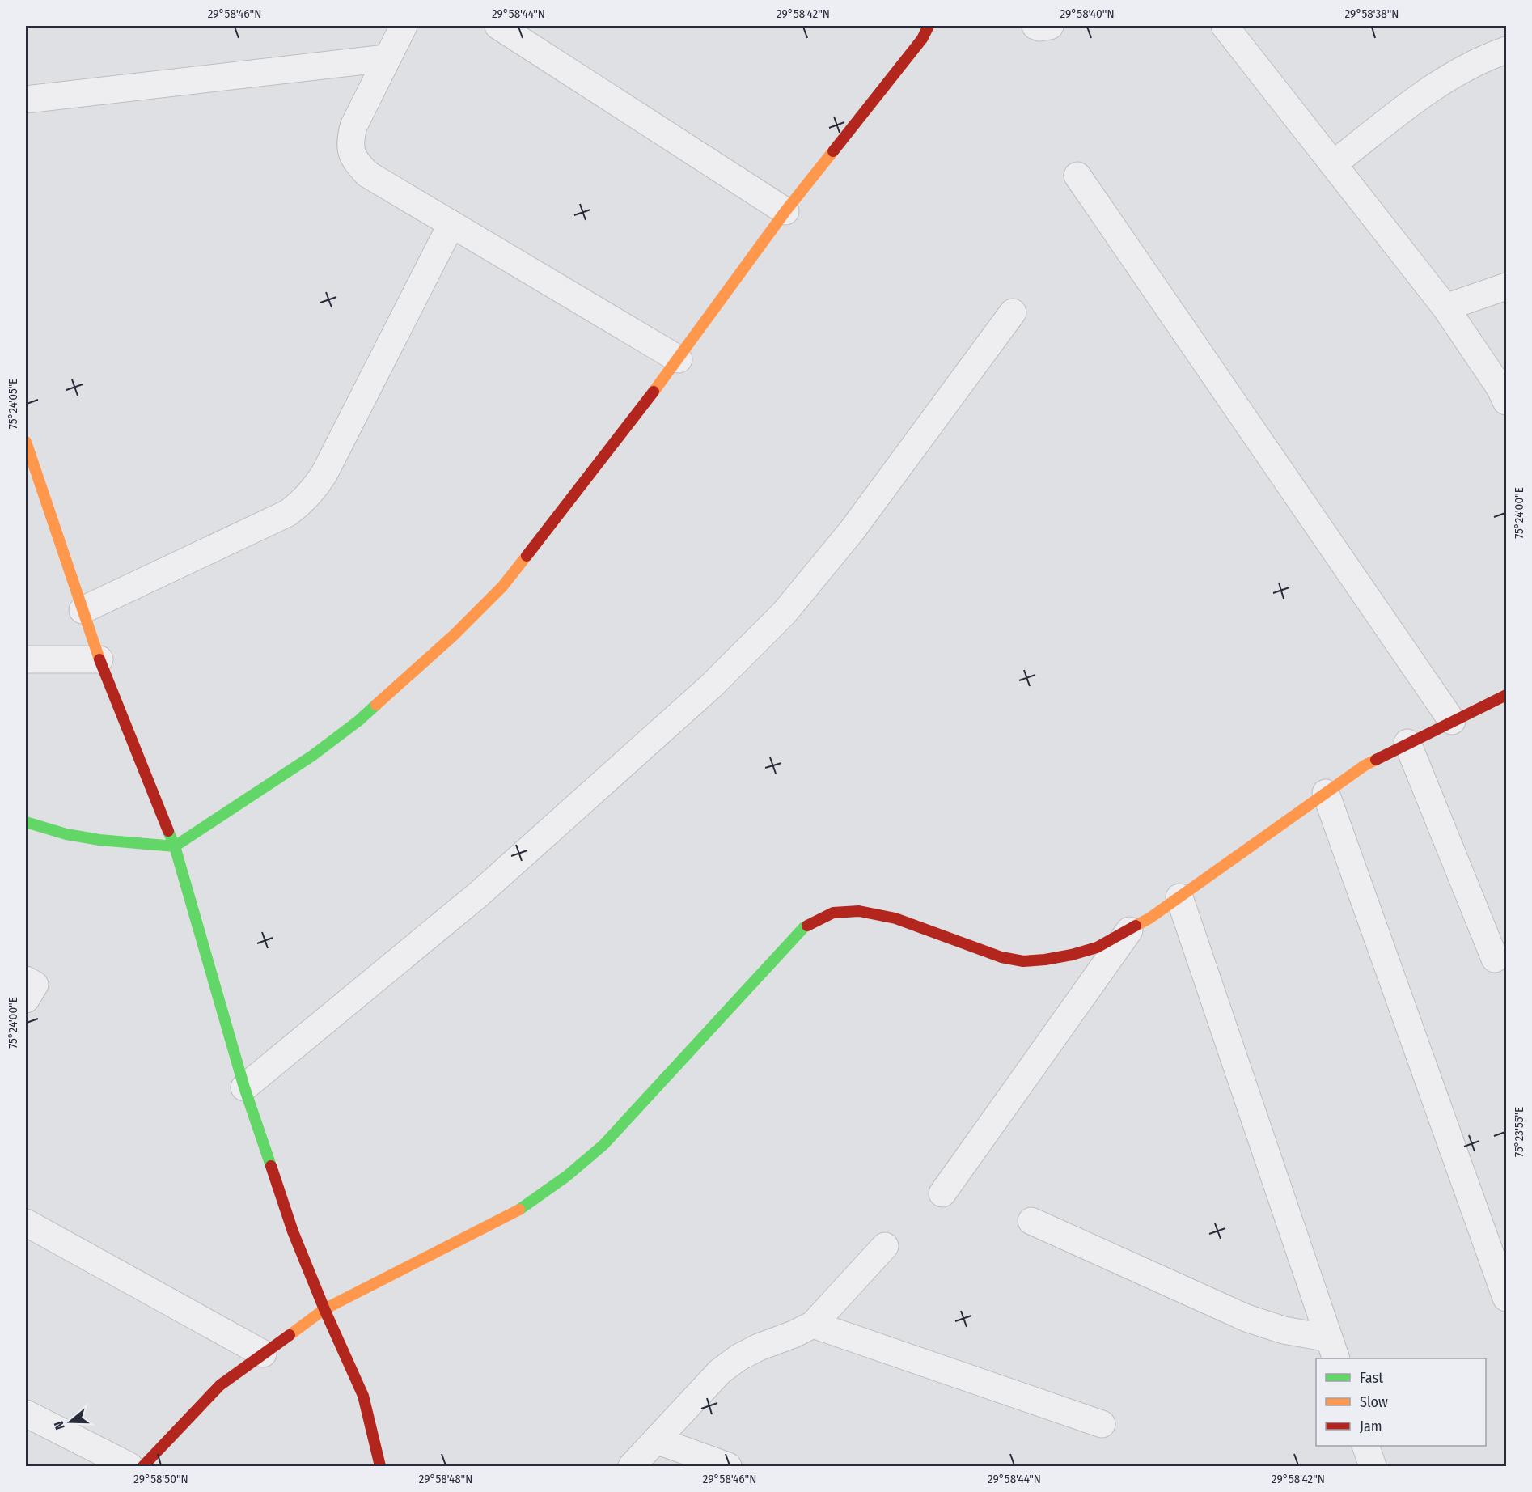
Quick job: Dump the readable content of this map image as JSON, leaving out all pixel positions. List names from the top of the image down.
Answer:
{
  "legend": ["Fast", "Slow", "Jam"],
  "north": "left",
  "coordinates": [
    "29°58'46\"N",
    "29°58'44\"N",
    "29°58'42\"N",
    "29°58'40\"N",
    "29°58'38\"N",
    "75°24'05\"E",
    "75°24'00\"E",
    "75°23'55\"E",
    "29°58'50\"N",
    "29°58'48\"N"
  ]
}
